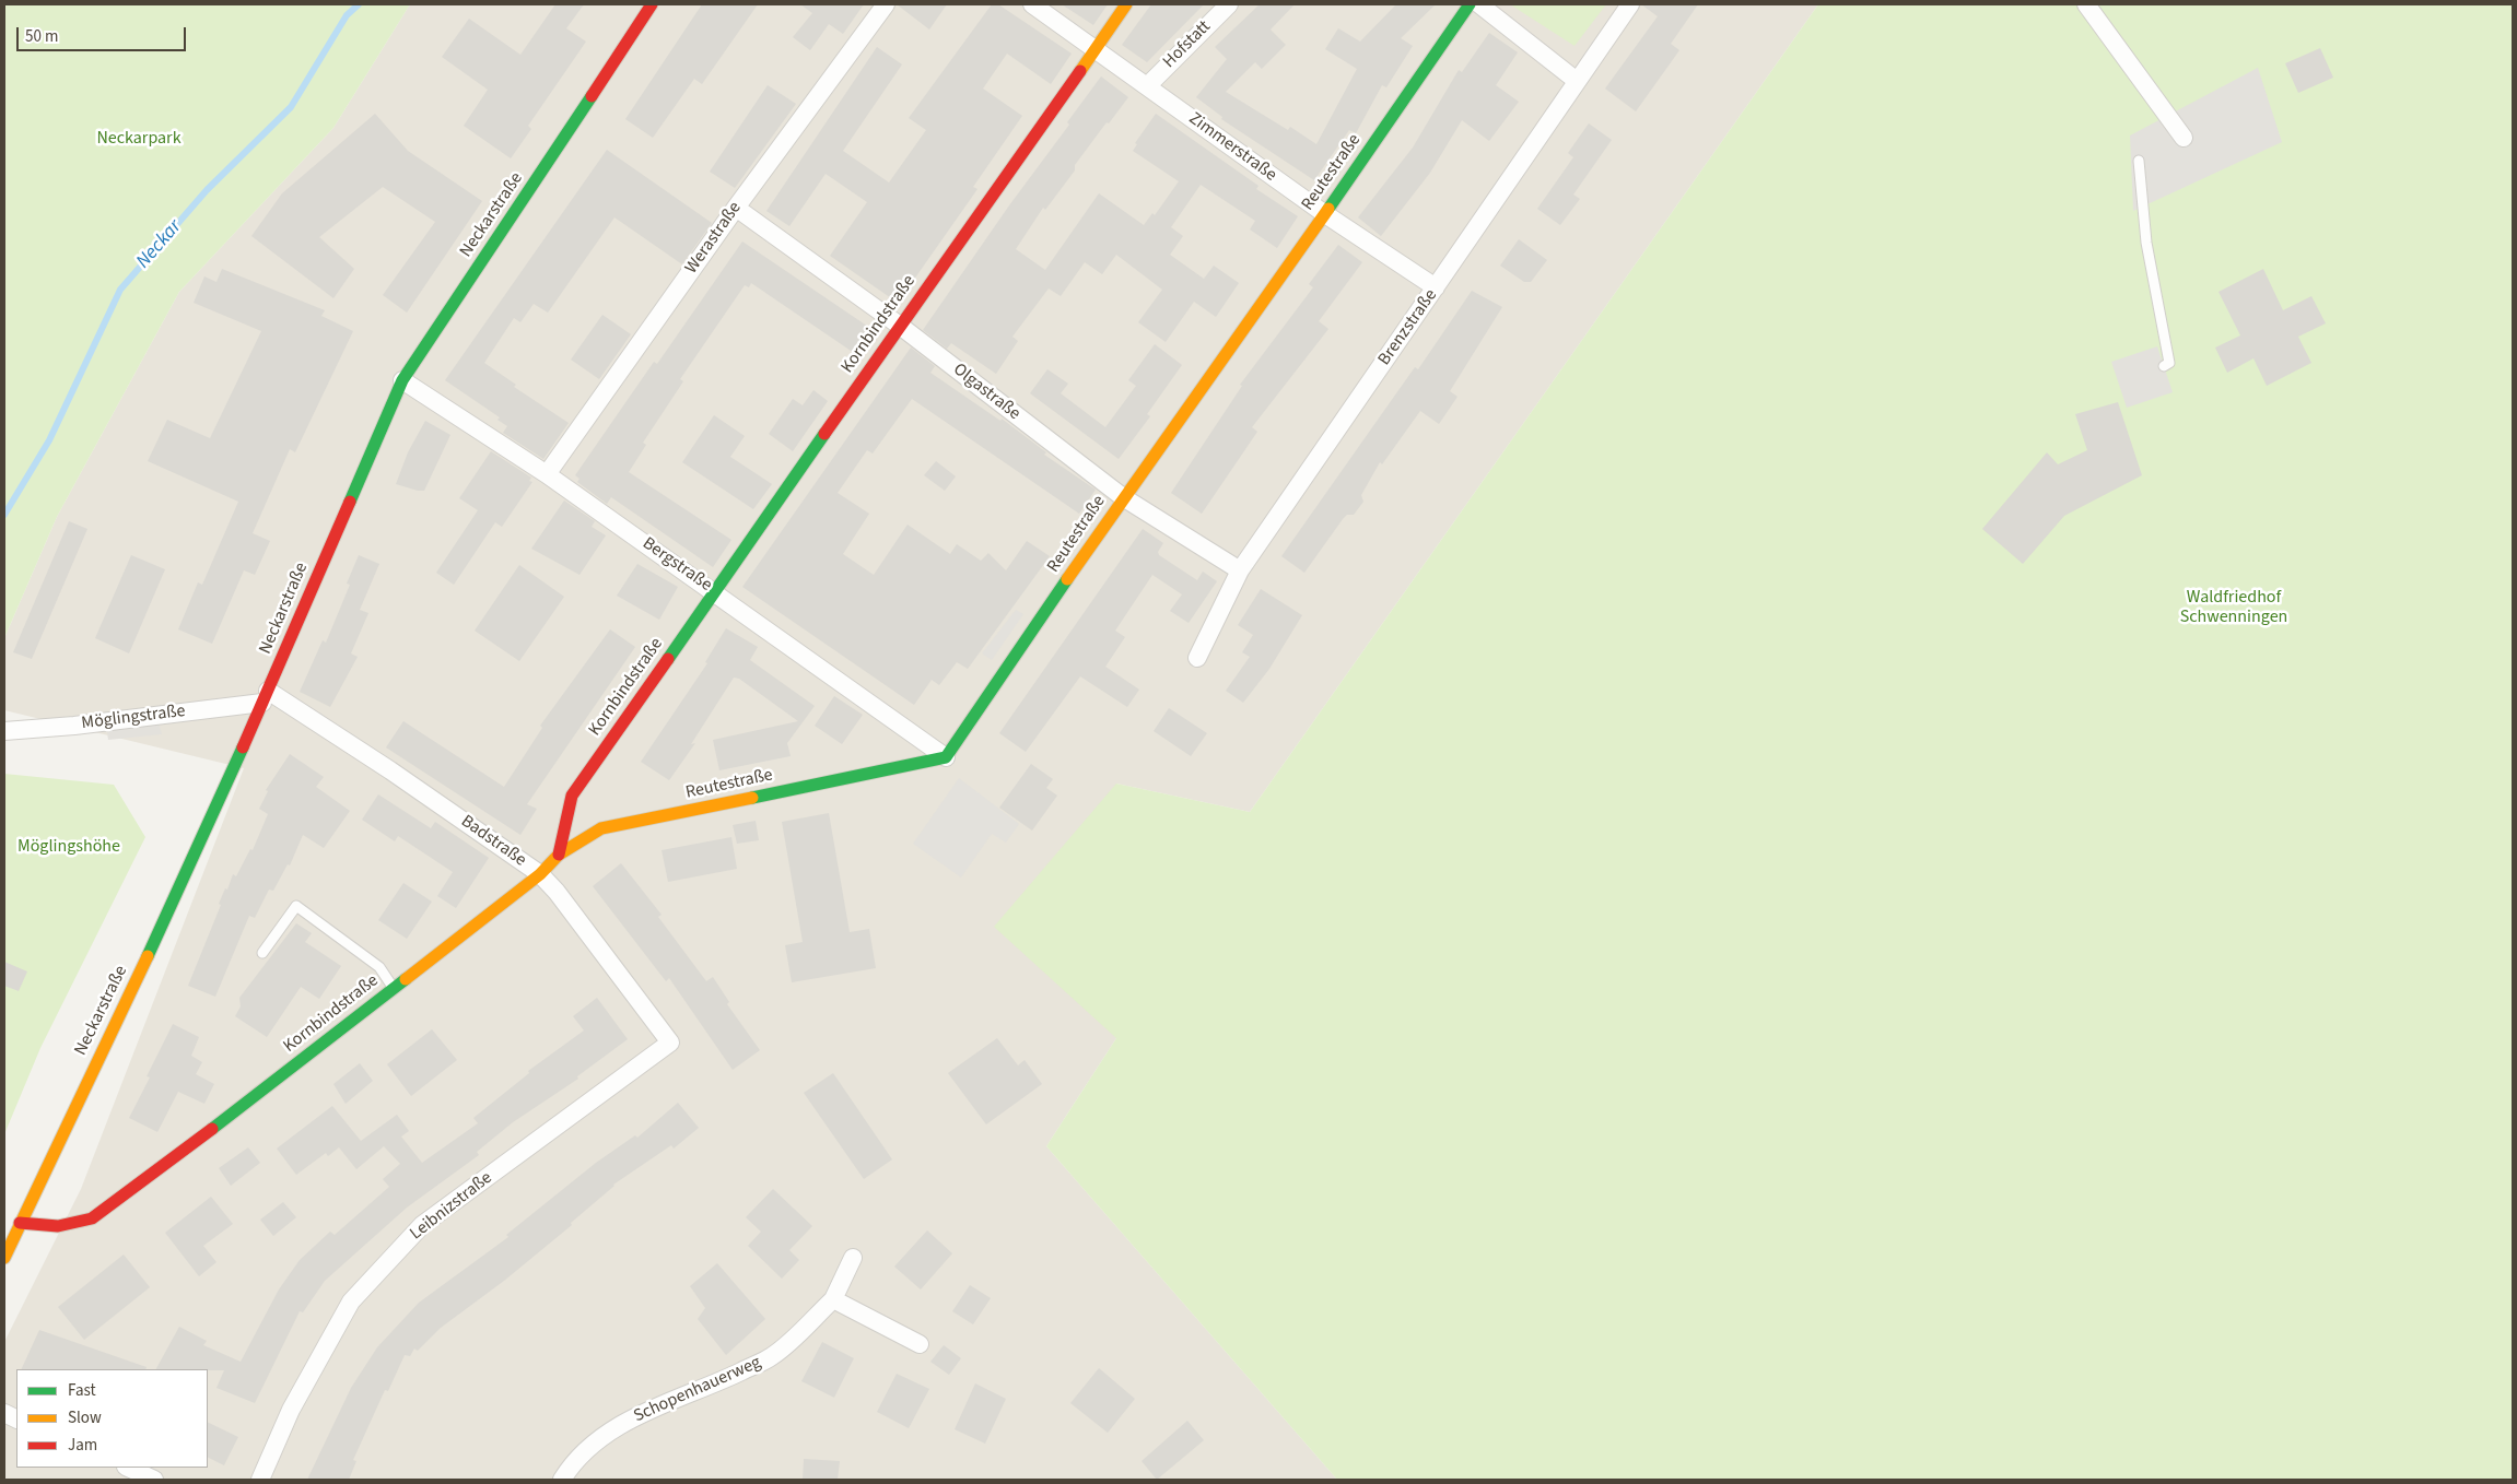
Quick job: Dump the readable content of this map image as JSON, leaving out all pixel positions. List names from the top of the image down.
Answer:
{
  "streets": {
    "street": [
      "Hofstatt",
      "Zimmerstraße",
      "Reutestraße",
      "Neckarstraße",
      "Werastraße",
      "Kornbindstraße",
      "Brenzstraße",
      "Olgastraße",
      "Bergstraße",
      "Möglingstraße",
      "Badstraße",
      "Leibnizstraße",
      "Schopenhauerweg"
    ]
  },
  "crossings": [
    ["Hofstatt", "Zimmerstraße"],
    ["Zimmerstraße", "Reutestraße"],
    ["Zimmerstraße", "Kornbindstraße"],
    ["Zimmerstraße", "Brenzstraße"],
    ["Reutestraße", "Kornbindstraße"],
    ["Reutestraße", "Olgastraße"],
    ["Reutestraße", "Bergstraße"],
    ["Neckarstraße", "Kornbindstraße"],
    ["Neckarstraße", "Bergstraße"],
    ["Neckarstraße", "Möglingstraße"],
    ["Neckarstraße", "Badstraße"],
    ["Werastraße", "Olgastraße"],
    ["Werastraße", "Bergstraße"],
    ["Kornbindstraße", "Olgastraße"],
    ["Kornbindstraße", "Bergstraße"],
    ["Kornbindstraße", "Badstraße"],
    ["Brenzstraße", "Olgastraße"],
    ["Möglingstraße", "Badstraße"],
    ["Badstraße", "Leibnizstraße"]
  ],
  "water": ["Neckar"],
  "parks": ["Neckarpark", "Waldfriedhof Schwenningen", "Möglingshöhe"],
  "legend": ["Fast", "Slow", "Jam"],
  "scale_bar": "50 m"
}
